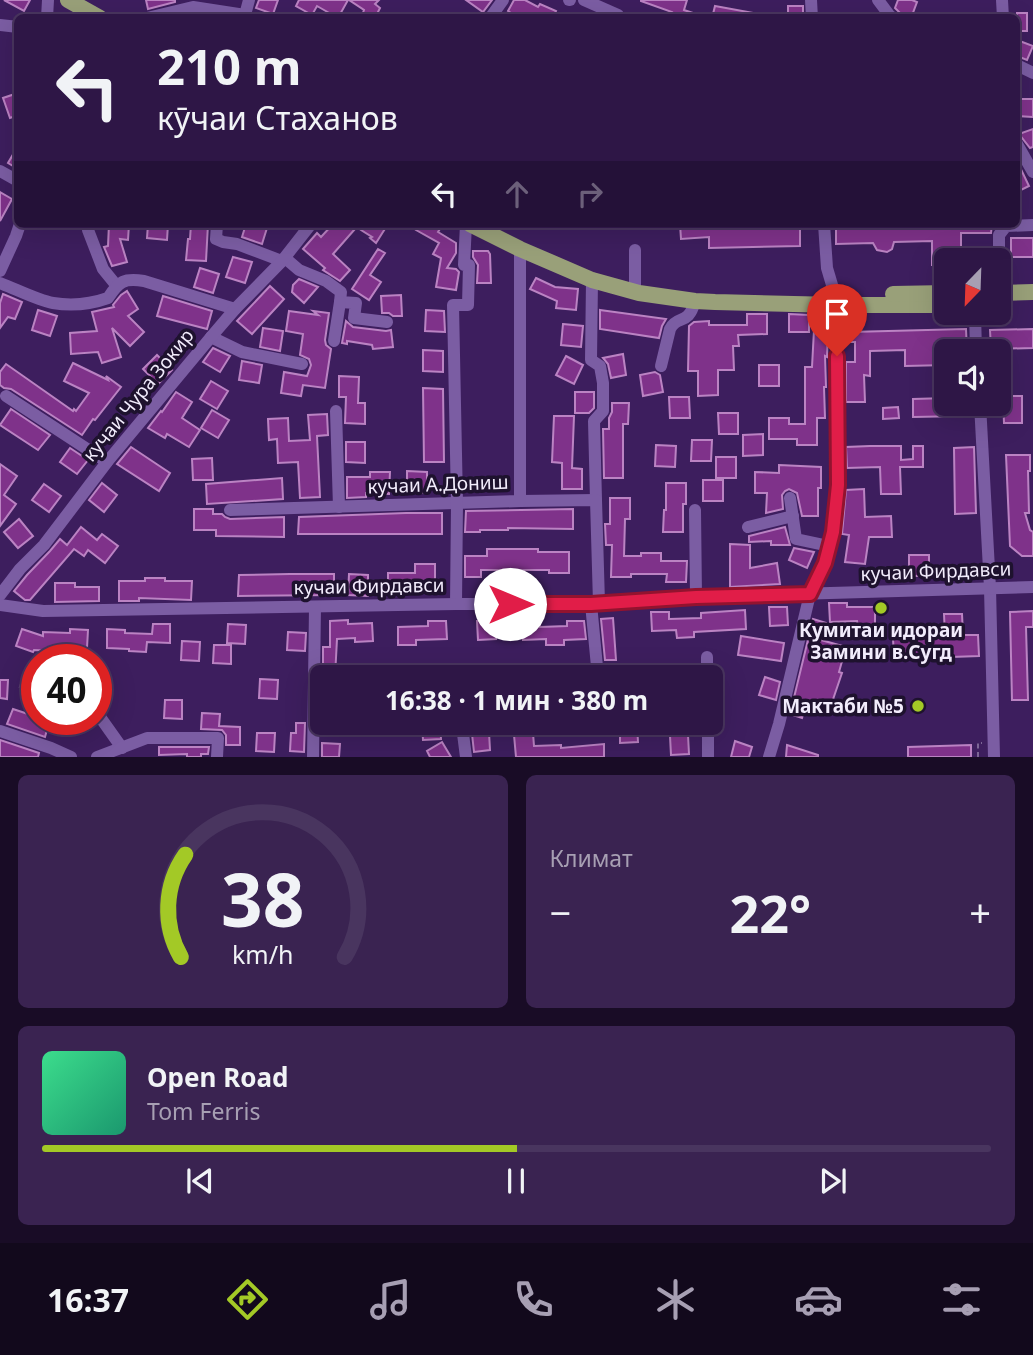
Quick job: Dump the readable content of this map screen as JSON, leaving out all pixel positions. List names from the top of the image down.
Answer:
{
  "streets": {
    "street": ["кучаи Чура Зокир", "кучаи А.Дониш", "кучаи Фирдавси"]
  },
  "places": ["Кумитаи идораи Замини в.Сугд", "Мактаби №5"],
  "north": "bottom left",
  "page": {
    "turn": ["210 m", "кӯчаи Стаханов"],
    "limit": "40",
    "trip": "16:38 · 1 мин · 380 m",
    "tile": "Климат",
    "heat": ["−", "22°", "+"],
    "song": ["Open Road", "Tom Ferris"],
    "tabs": "16:37",
    "gauge": ["38", "km/h"]
  }
}
